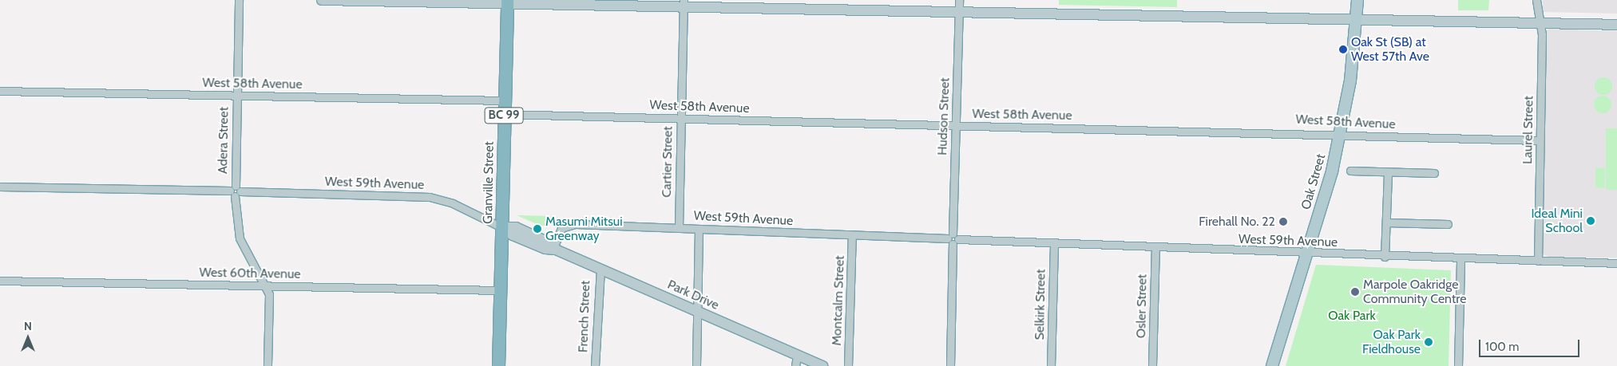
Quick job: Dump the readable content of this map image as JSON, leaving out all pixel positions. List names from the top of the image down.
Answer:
{
  "streets": {
    "highway": ["BC 99", "Granville Street"],
    "main road": ["Oak Street"],
    "street": [
      "West 58th Avenue",
      "Hudson Street",
      "Laurel Street",
      "Adera Street",
      "Cartier Street",
      "West 59th Avenue",
      "West 60th Avenue",
      "Park Drive",
      "Montcalm Street",
      "Selkirk Street",
      "Osler Street",
      "French Street"
    ]
  },
  "crossings": [
    ["West 58th Avenue", "Hudson Street"],
    ["West 58th Avenue", "Laurel Street"],
    ["West 58th Avenue", "Adera Street"],
    ["West 58th Avenue", "Cartier Street"],
    ["West 58th Avenue", "Oak Street"],
    ["West 58th Avenue", "Granville Street"],
    ["Hudson Street", "West 59th Avenue"],
    ["Laurel Street", "West 59th Avenue"],
    ["Adera Street", "West 59th Avenue"],
    ["Adera Street", "West 60th Avenue"],
    ["Cartier Street", "West 59th Avenue"],
    ["Oak Street", "West 59th Avenue"],
    ["Granville Street", "West 59th Avenue"],
    ["Granville Street", "West 60th Avenue"],
    ["Granville Street", "Park Drive"],
    ["West 59th Avenue", "Park Drive"],
    ["West 59th Avenue", "Montcalm Street"],
    ["West 59th Avenue", "Selkirk Street"],
    ["West 59th Avenue", "Osler Street"],
    ["Park Drive", "French Street"]
  ],
  "parks": ["Oak Park"],
  "places": [
    "Oak St (SB) at West 57th Ave",
    "Ideal Mini School",
    "Firehall No. 22",
    "Masumi Mitsui Greenway",
    "Marpole Oakridge Community Centre",
    "Oak Park Fieldhouse"
  ],
  "scale_bar": "100 m",
  "north": "top"
}
